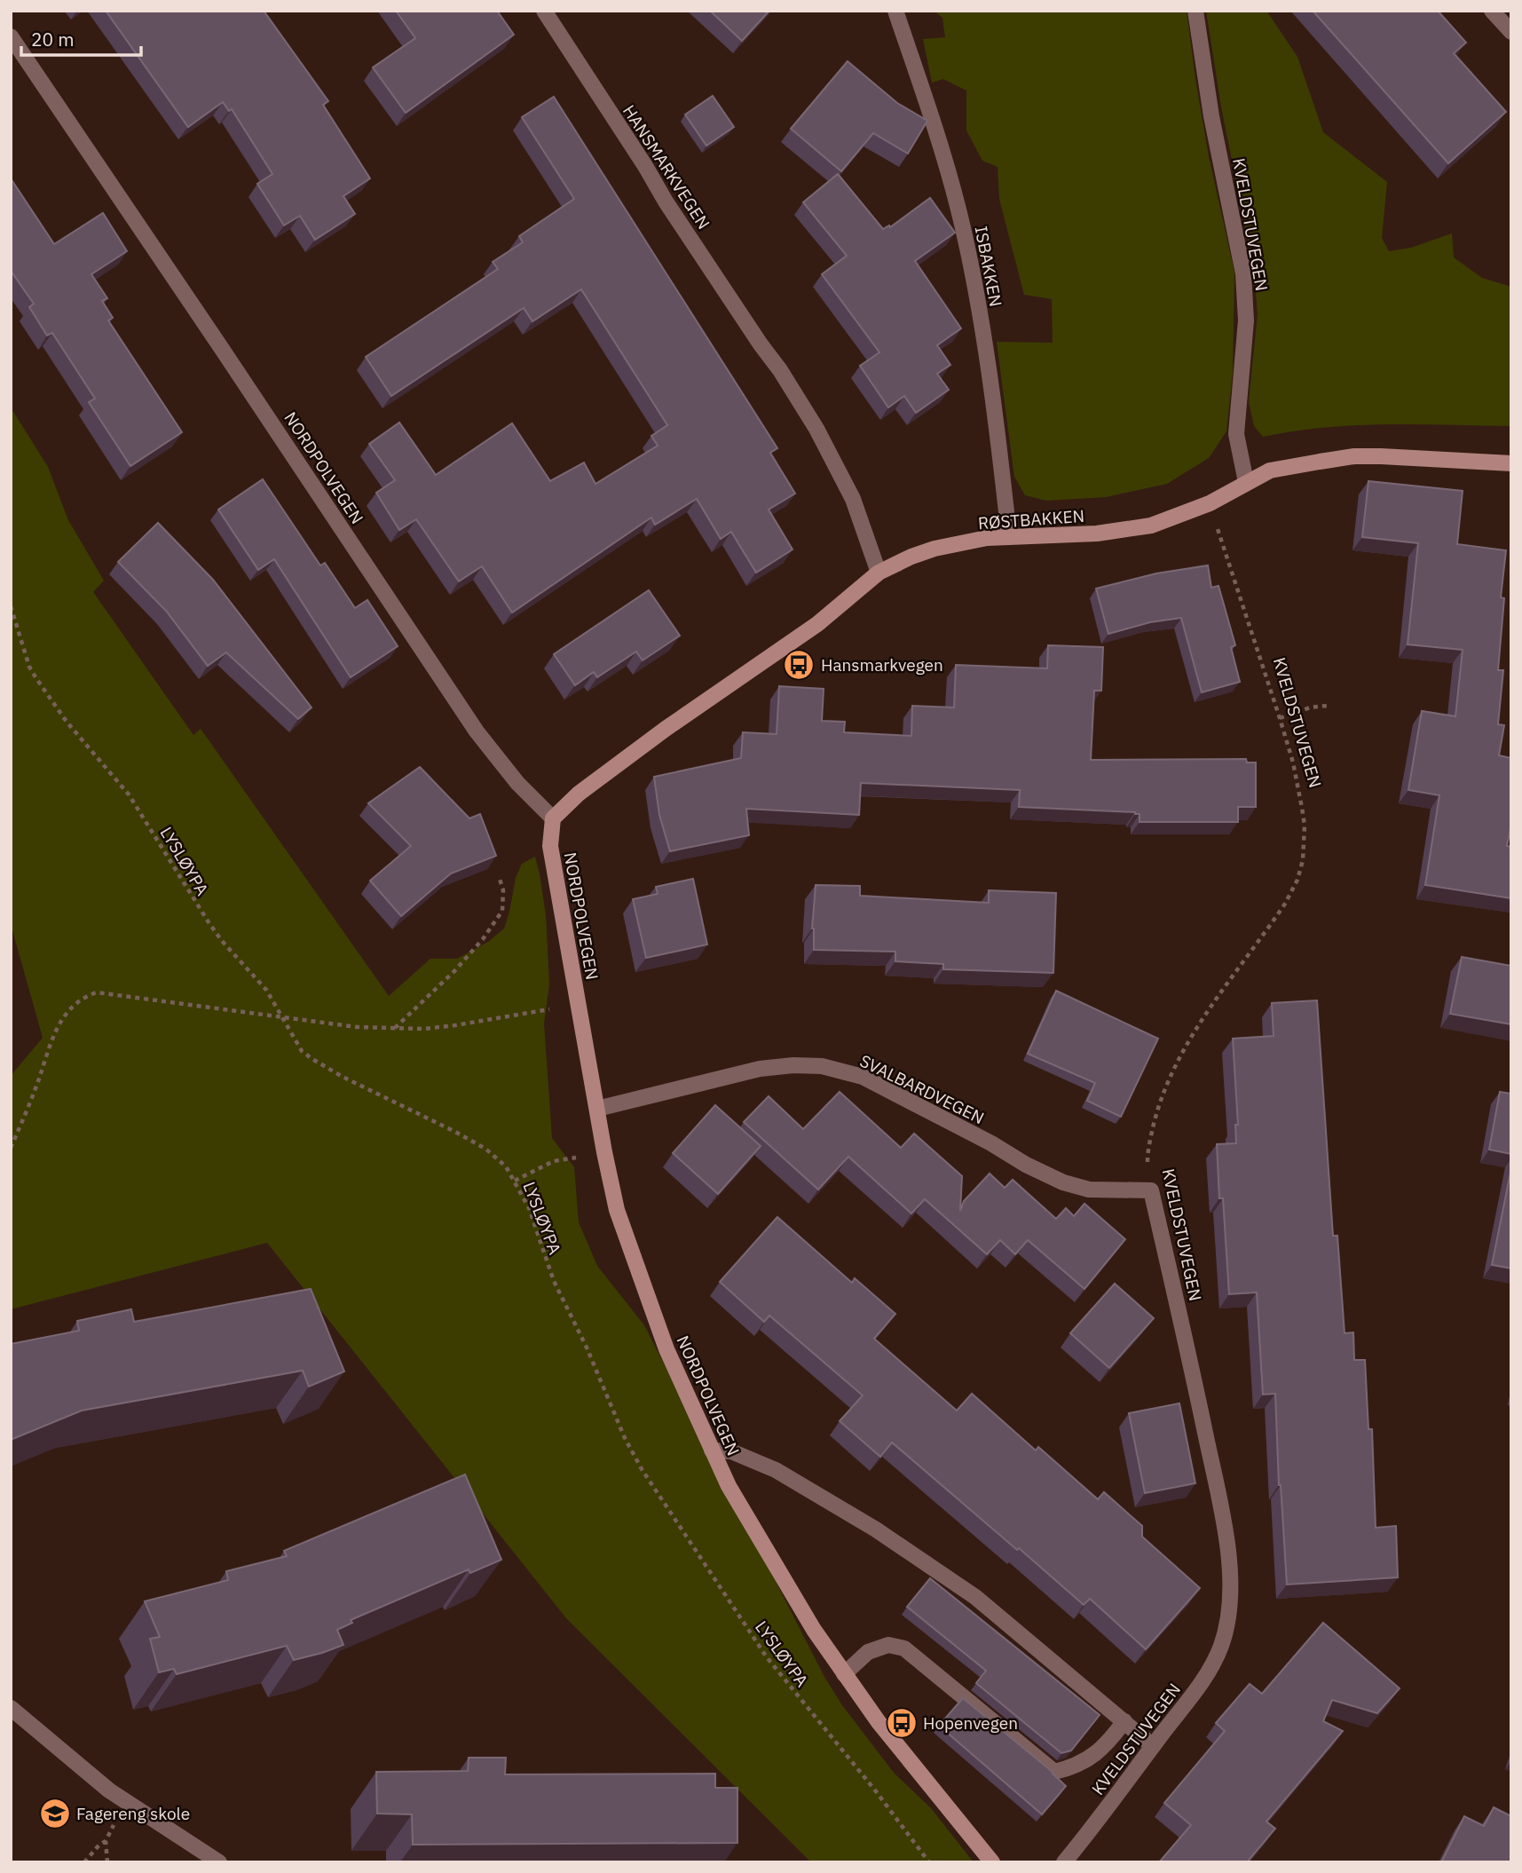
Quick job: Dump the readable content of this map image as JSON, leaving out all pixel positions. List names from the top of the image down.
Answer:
{
  "streets": {
    "street": [
      "HANSMARKVEGEN",
      "KVELDSTUVEGEN",
      "ISBAKKEN",
      "NORDPOLVEGEN",
      "RØSTBAKKEN",
      "SVALBARDVEGEN"
    ],
    "path": ["LYSLØYPA"]
  },
  "crossings": [
    ["HANSMARKVEGEN", "RØSTBAKKEN"],
    ["KVELDSTUVEGEN", "RØSTBAKKEN"],
    ["KVELDSTUVEGEN", "SVALBARDVEGEN"],
    ["ISBAKKEN", "RØSTBAKKEN"],
    ["NORDPOLVEGEN", "RØSTBAKKEN"],
    ["NORDPOLVEGEN", "SVALBARDVEGEN"]
  ],
  "places": {
    "bus stop": ["Hansmarkvegen", "Hopenvegen"],
    "school or university": ["Fagereng skole"]
  },
  "scale_bar": "20 m"
}
